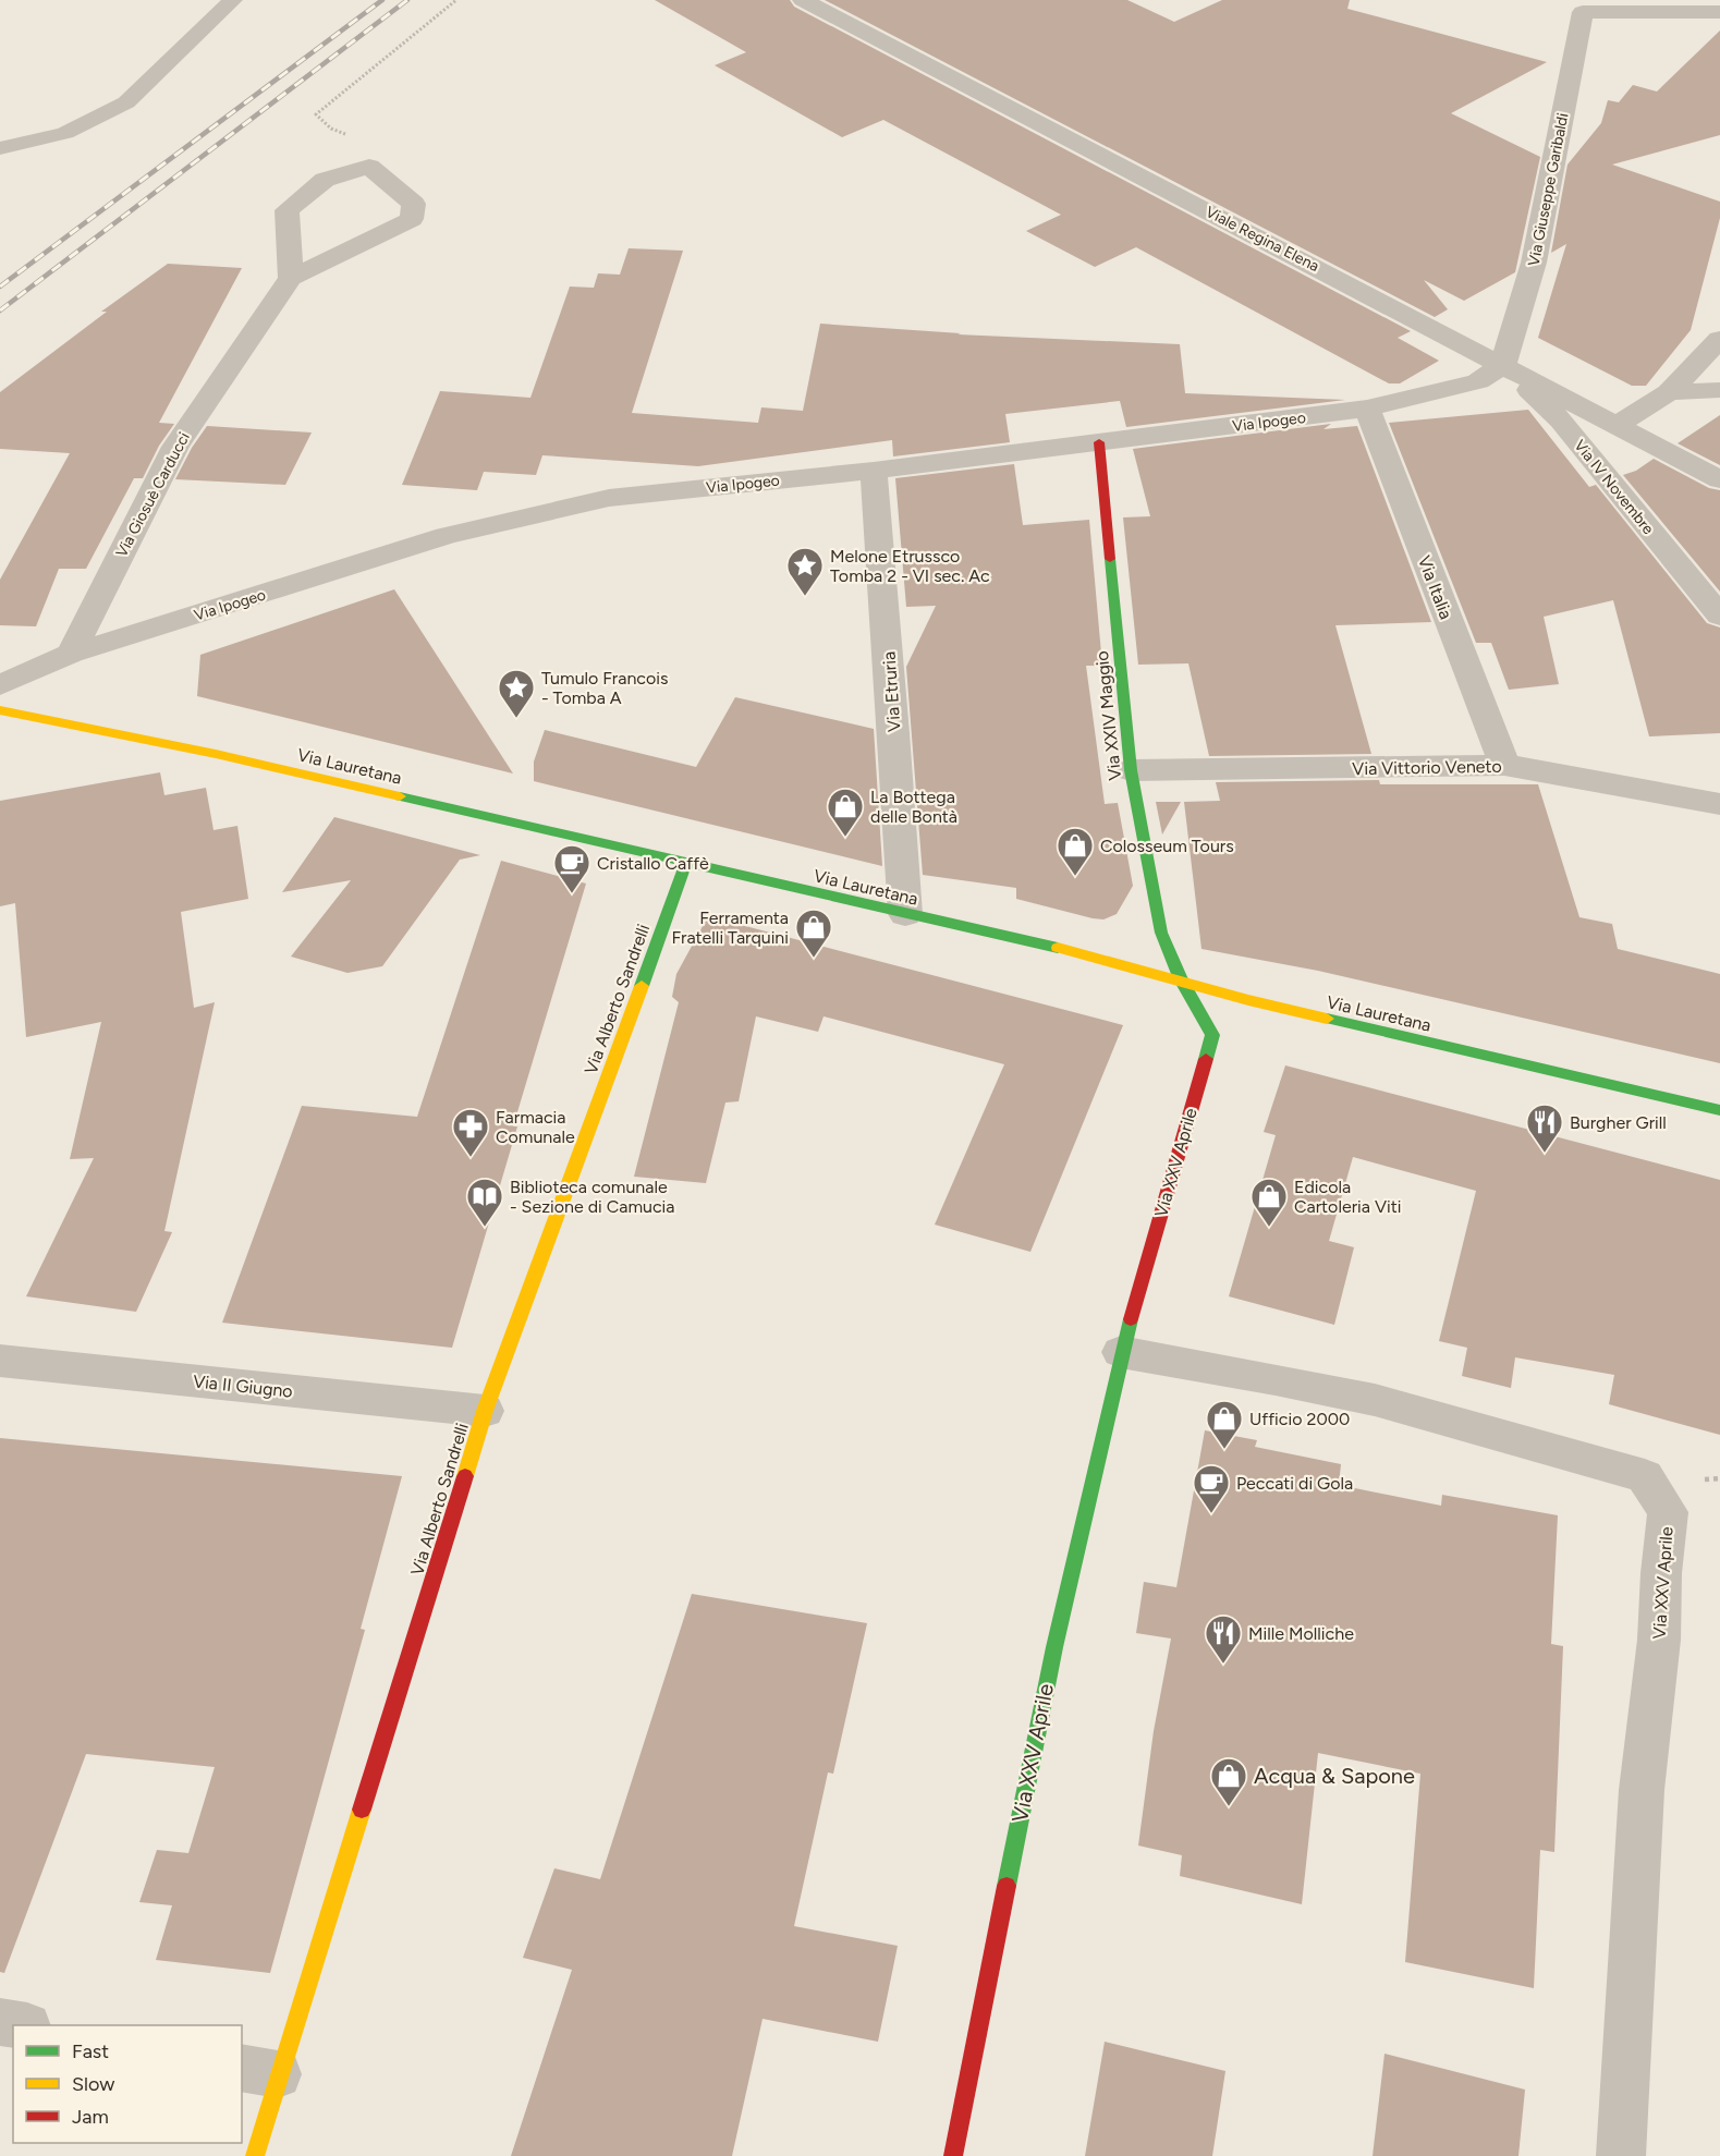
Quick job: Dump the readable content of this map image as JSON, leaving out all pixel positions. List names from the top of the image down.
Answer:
{
  "streets": {
    "street": [
      "Via Giuseppe Garibaldi",
      "Viale Regina Elena",
      "Via Ipogeo",
      "Via IV Novembre",
      "Via Giosuè Carducci",
      "Via Italia",
      "Via Etruria",
      "Via XXIV Maggio",
      "Via Lauretana",
      "Via Vittorio Veneto",
      "Via Alberto Sandrelli",
      "Via XXV Aprile",
      "Via II Giugno"
    ]
  },
  "crossings": [
    ["Via Giuseppe Garibaldi", "Viale Regina Elena"],
    ["Via Giuseppe Garibaldi", "Via Ipogeo"],
    ["Via Giuseppe Garibaldi", "Via IV Novembre"],
    ["Viale Regina Elena", "Via Ipogeo"],
    ["Viale Regina Elena", "Via IV Novembre"],
    ["Via Ipogeo", "Via IV Novembre"],
    ["Via Ipogeo", "Via Giosuè Carducci"],
    ["Via Ipogeo", "Via Italia"],
    ["Via Ipogeo", "Via Etruria"],
    ["Via Ipogeo", "Via XXIV Maggio"],
    ["Via Italia", "Via Vittorio Veneto"],
    ["Via Etruria", "Via Lauretana"],
    ["Via XXIV Maggio", "Via Lauretana"],
    ["Via XXIV Maggio", "Via Vittorio Veneto"],
    ["Via XXIV Maggio", "Via XXV Aprile"],
    ["Via Lauretana", "Via Alberto Sandrelli"],
    ["Via Lauretana", "Via XXV Aprile"],
    ["Via Alberto Sandrelli", "Via II Giugno"]
  ],
  "places": {
    "place": ["Melone Etrussco Tomba 2 - VI sec. Ac", "Tumulo Francois - Tomba A"],
    "shop": [
      "La Bottega delle Bontà",
      "Colosseum Tours",
      "Ferramenta Fratelli Tarquini",
      "Edicola Cartoleria Viti",
      "Ufficio 2000",
      "Acqua & Sapone"
    ],
    "cafe": ["Cristallo Caffè", "Peccati di Gola"],
    "restaurant": ["Burgher Grill", "Mille Molliche"],
    "pharmacy": ["Farmacia Comunale"],
    "library": ["Biblioteca comunale - Sezione di Camucia"]
  },
  "legend": ["Fast", "Slow", "Jam"]
}
